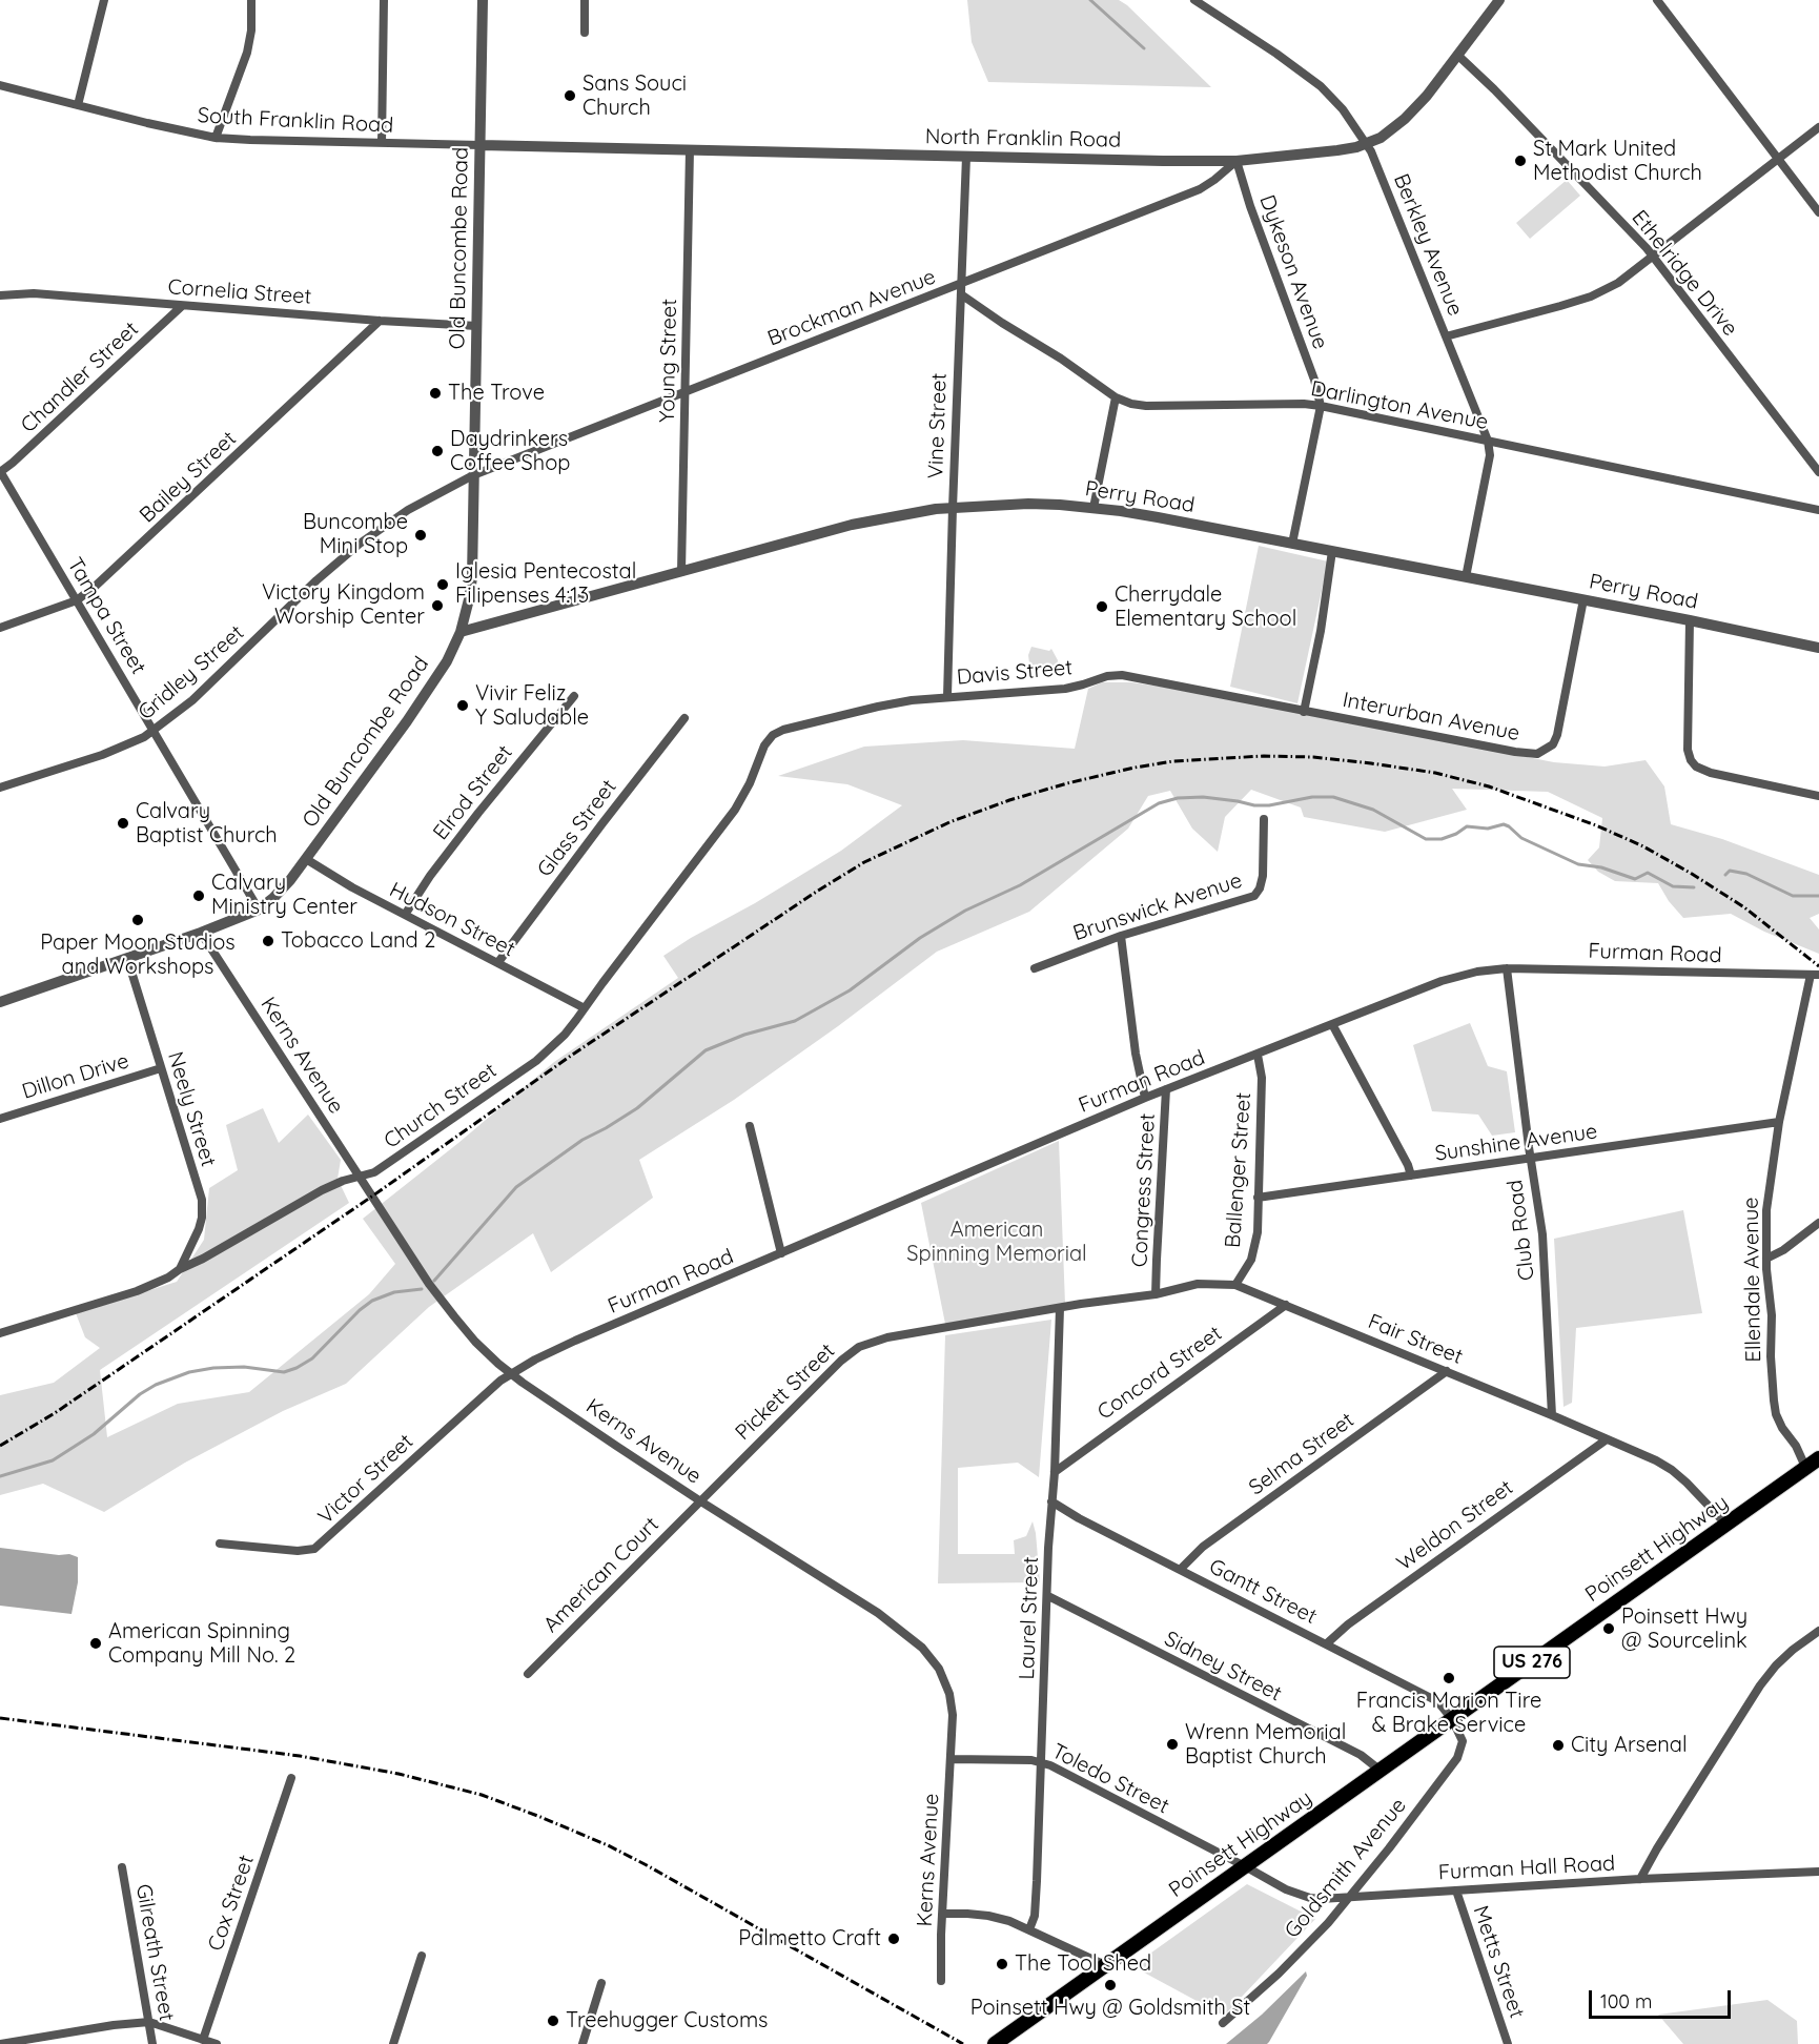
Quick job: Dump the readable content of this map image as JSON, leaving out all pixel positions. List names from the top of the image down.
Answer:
{
  "streets": {
    "highway": ["Poinsett Highway", "US 276"],
    "street": [
      "South Franklin Road",
      "North Franklin Road",
      "Berkley Avenue",
      "Old Buncombe Road",
      "Dykeson Avenue",
      "Ethelridge Drive",
      "Cornelia Street",
      "Brockman Avenue",
      "Young Street",
      "Chandler Street",
      "Darlington Avenue",
      "Vine Street",
      "Bailey Street",
      "Perry Road",
      "Tampa Street",
      "Gridley Street",
      "Davis Street",
      "Interurban Avenue",
      "Elrod Street",
      "Glass Street",
      "Brunswick Avenue",
      "Hudson Street",
      "Furman Road",
      "Kerns Avenue",
      "Dillon Drive",
      "Church Street",
      "Neely Street",
      "Sunshine Avenue",
      "Ballenger Street",
      "Congress Street",
      "Club Road",
      "Ellendale Avenue",
      "Fair Street",
      "Concord Street",
      "Pickett Street",
      "Selma Street",
      "Victor Street",
      "Weldon Street",
      "American Court",
      "Gantt Street",
      "Laurel Street",
      "Sidney Street",
      "Toledo Street",
      "Goldsmith Avenue",
      "Furman Hall Road",
      "Cox Street",
      "Gilreath Street",
      "Metts Street"
    ]
  },
  "crossings": [
    ["South Franklin Road", "North Franklin Road"],
    ["South Franklin Road", "Old Buncombe Road"],
    ["North Franklin Road", "Berkley Avenue"],
    ["North Franklin Road", "Old Buncombe Road"],
    ["North Franklin Road", "Dykeson Avenue"],
    ["North Franklin Road", "Ethelridge Drive"],
    ["North Franklin Road", "Brockman Avenue"],
    ["North Franklin Road", "Young Street"],
    ["North Franklin Road", "Vine Street"],
    ["Berkley Avenue", "Darlington Avenue"],
    ["Berkley Avenue", "Perry Road"],
    ["Old Buncombe Road", "Cornelia Street"],
    ["Old Buncombe Road", "Brockman Avenue"],
    ["Old Buncombe Road", "Perry Road"],
    ["Old Buncombe Road", "Tampa Street"],
    ["Old Buncombe Road", "Gridley Street"],
    ["Old Buncombe Road", "Hudson Street"],
    ["Old Buncombe Road", "Kerns Avenue"],
    ["Old Buncombe Road", "Neely Street"],
    ["Dykeson Avenue", "Brockman Avenue"],
    ["Dykeson Avenue", "Darlington Avenue"],
    ["Dykeson Avenue", "Perry Road"],
    ["Cornelia Street", "Chandler Street"],
    ["Cornelia Street", "Bailey Street"],
    ["Brockman Avenue", "Young Street"],
    ["Brockman Avenue", "Vine Street"],
    ["Brockman Avenue", "Gridley Street"],
    ["Young Street", "Perry Road"],
    ["Chandler Street", "Tampa Street"],
    ["Darlington Avenue", "Vine Street"],
    ["Vine Street", "Perry Road"],
    ["Vine Street", "Davis Street"],
    ["Bailey Street", "Tampa Street"],
    ["Perry Road", "Interurban Avenue"],
    ["Tampa Street", "Gridley Street"],
    ["Davis Street", "Interurban Avenue"],
    ["Davis Street", "Church Street"],
    ["Elrod Street", "Hudson Street"],
    ["Glass Street", "Hudson Street"],
    ["Hudson Street", "Church Street"],
    ["Furman Road", "Kerns Avenue"],
    ["Furman Road", "Ballenger Street"],
    ["Furman Road", "Congress Street"],
    ["Furman Road", "Club Road"],
    ["Furman Road", "Ellendale Avenue"],
    ["Furman Road", "Victor Street"],
    ["Kerns Avenue", "Church Street"],
    ["Kerns Avenue", "Pickett Street"],
    ["Kerns Avenue", "Victor Street"],
    ["Kerns Avenue", "American Court"],
    ["Kerns Avenue", "Toledo Street"],
    ["Dillon Drive", "Neely Street"],
    ["Church Street", "Neely Street"],
    ["Sunshine Avenue", "Ballenger Street"],
    ["Sunshine Avenue", "Club Road"],
    ["Sunshine Avenue", "Ellendale Avenue"],
    ["Ballenger Street", "Fair Street"],
    ["Congress Street", "Fair Street"],
    ["Club Road", "Fair Street"],
    ["Ellendale Avenue", "Poinsett Highway"],
    ["Fair Street", "Concord Street"],
    ["Fair Street", "Pickett Street"],
    ["Fair Street", "Selma Street"],
    ["Fair Street", "Weldon Street"],
    ["Fair Street", "Poinsett Highway"],
    ["Fair Street", "Laurel Street"],
    ["Concord Street", "Laurel Street"],
    ["Pickett Street", "American Court"],
    ["Pickett Street", "Laurel Street"],
    ["Selma Street", "Gantt Street"],
    ["Weldon Street", "Gantt Street"],
    ["Poinsett Highway", "Gantt Street"],
    ["Poinsett Highway", "Sidney Street"],
    ["Poinsett Highway", "Toledo Street"],
    ["Poinsett Highway", "Goldsmith Avenue"],
    ["Poinsett Highway", "Furman Hall Road"],
    ["Gantt Street", "Laurel Street"],
    ["Gantt Street", "Goldsmith Avenue"],
    ["Laurel Street", "Sidney Street"],
    ["Laurel Street", "Toledo Street"],
    ["Toledo Street", "Furman Hall Road"],
    ["Goldsmith Avenue", "Furman Hall Road"],
    ["Furman Hall Road", "Metts Street"]
  ],
  "parks": ["American Spinning Memorial"],
  "places": [
    "Sans Souci Church",
    "St Mark United Methodist Church",
    "The Trove",
    "Daydrinkers Coffee Shop",
    "Buncombe Mini Stop",
    "Iglesia Pentecostal Filipenses 4:13",
    "Victory Kingdom Worship Center",
    "Cherrydale Elementary School",
    "Vivir Feliz Y Saludable",
    "Calvary Baptist Church",
    "Calvary Ministry Center",
    "Paper Moon Studios and Workshops",
    "Tobacco Land 2",
    "Poinsett Hwy @ Sourcelink",
    "American Spinning Company Mill No. 2",
    "Francis Marion Tire & Brake Service",
    "Wrenn Memorial Baptist Church",
    "City Arsenal",
    "Palmetto Craft",
    "The Tool Shed",
    "Poinsett Hwy @ Goldsmith St",
    "Treehugger Customs"
  ],
  "scale_bar": "100 m"
}
